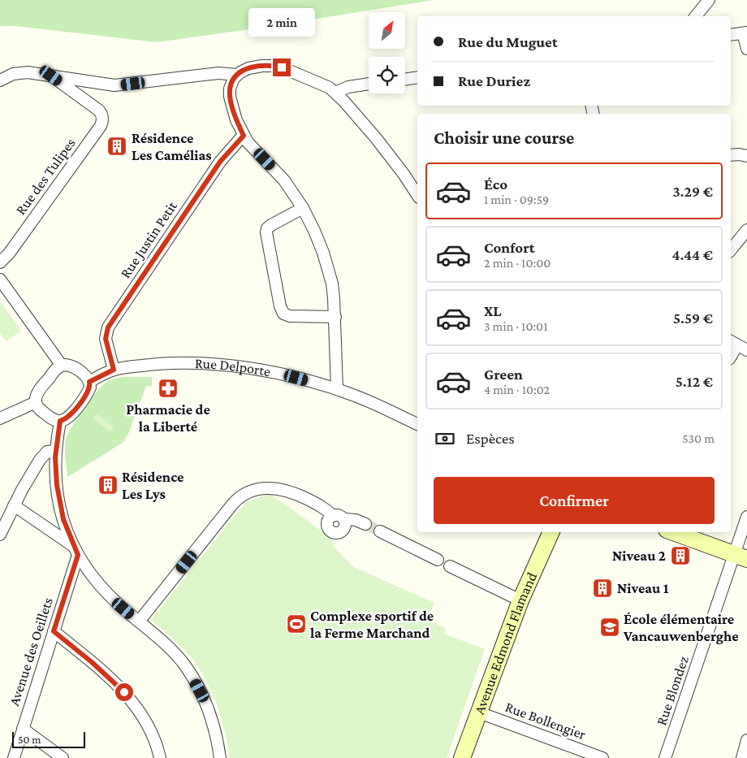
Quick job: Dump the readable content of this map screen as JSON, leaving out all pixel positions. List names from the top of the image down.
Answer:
{
  "streets": {
    "street": [
      "Rue des Tulipes",
      "Rue Justin Petit",
      "Rue Delporte",
      "Avenue Edmond Flamand",
      "Avenue des Oeillets",
      "Rue Blondez",
      "Rue Bollengier"
    ]
  },
  "crossings": [
    ["Rue Justin Petit", "Rue Delporte"],
    ["Avenue Edmond Flamand", "Rue Bollengier"]
  ],
  "places": {
    "building": [
      "Résidence Les Camélias",
      "Résidence Les Lys",
      "Niveau 2",
      "Niveau 1"
    ],
    "pharmacy": ["Pharmacie de la Liberté"],
    "sports": ["Complexe sportif de la Ferme Marchand"],
    "school or university": ["École élémentaire Vancauwenberghe"]
  },
  "scale_bar": "50 m",
  "north": "top right",
  "page": {
    "bubble": "2 min",
    "banner": ["Rue du Muguet", "Rue Duriez"],
    "heading": "Choisir une course",
    "list": [
      {
        "name": "Éco",
        "note": "1 min · 09:59",
        "value": "3.29 €"
      },
      {
        "name": "Confort",
        "note": "2 min · 10:00",
        "value": "4.44 €"
      },
      {
        "name": "XL",
        "note": "3 min · 10:01",
        "value": "5.59 €"
      },
      {
        "name": "Green",
        "note": "4 min · 10:02",
        "value": "5.12 €"
      }
    ],
    "pay": ["Espèces", "530 m"],
    "buttons": "Confirmer",
    "scale": "50 m"
  }
}
